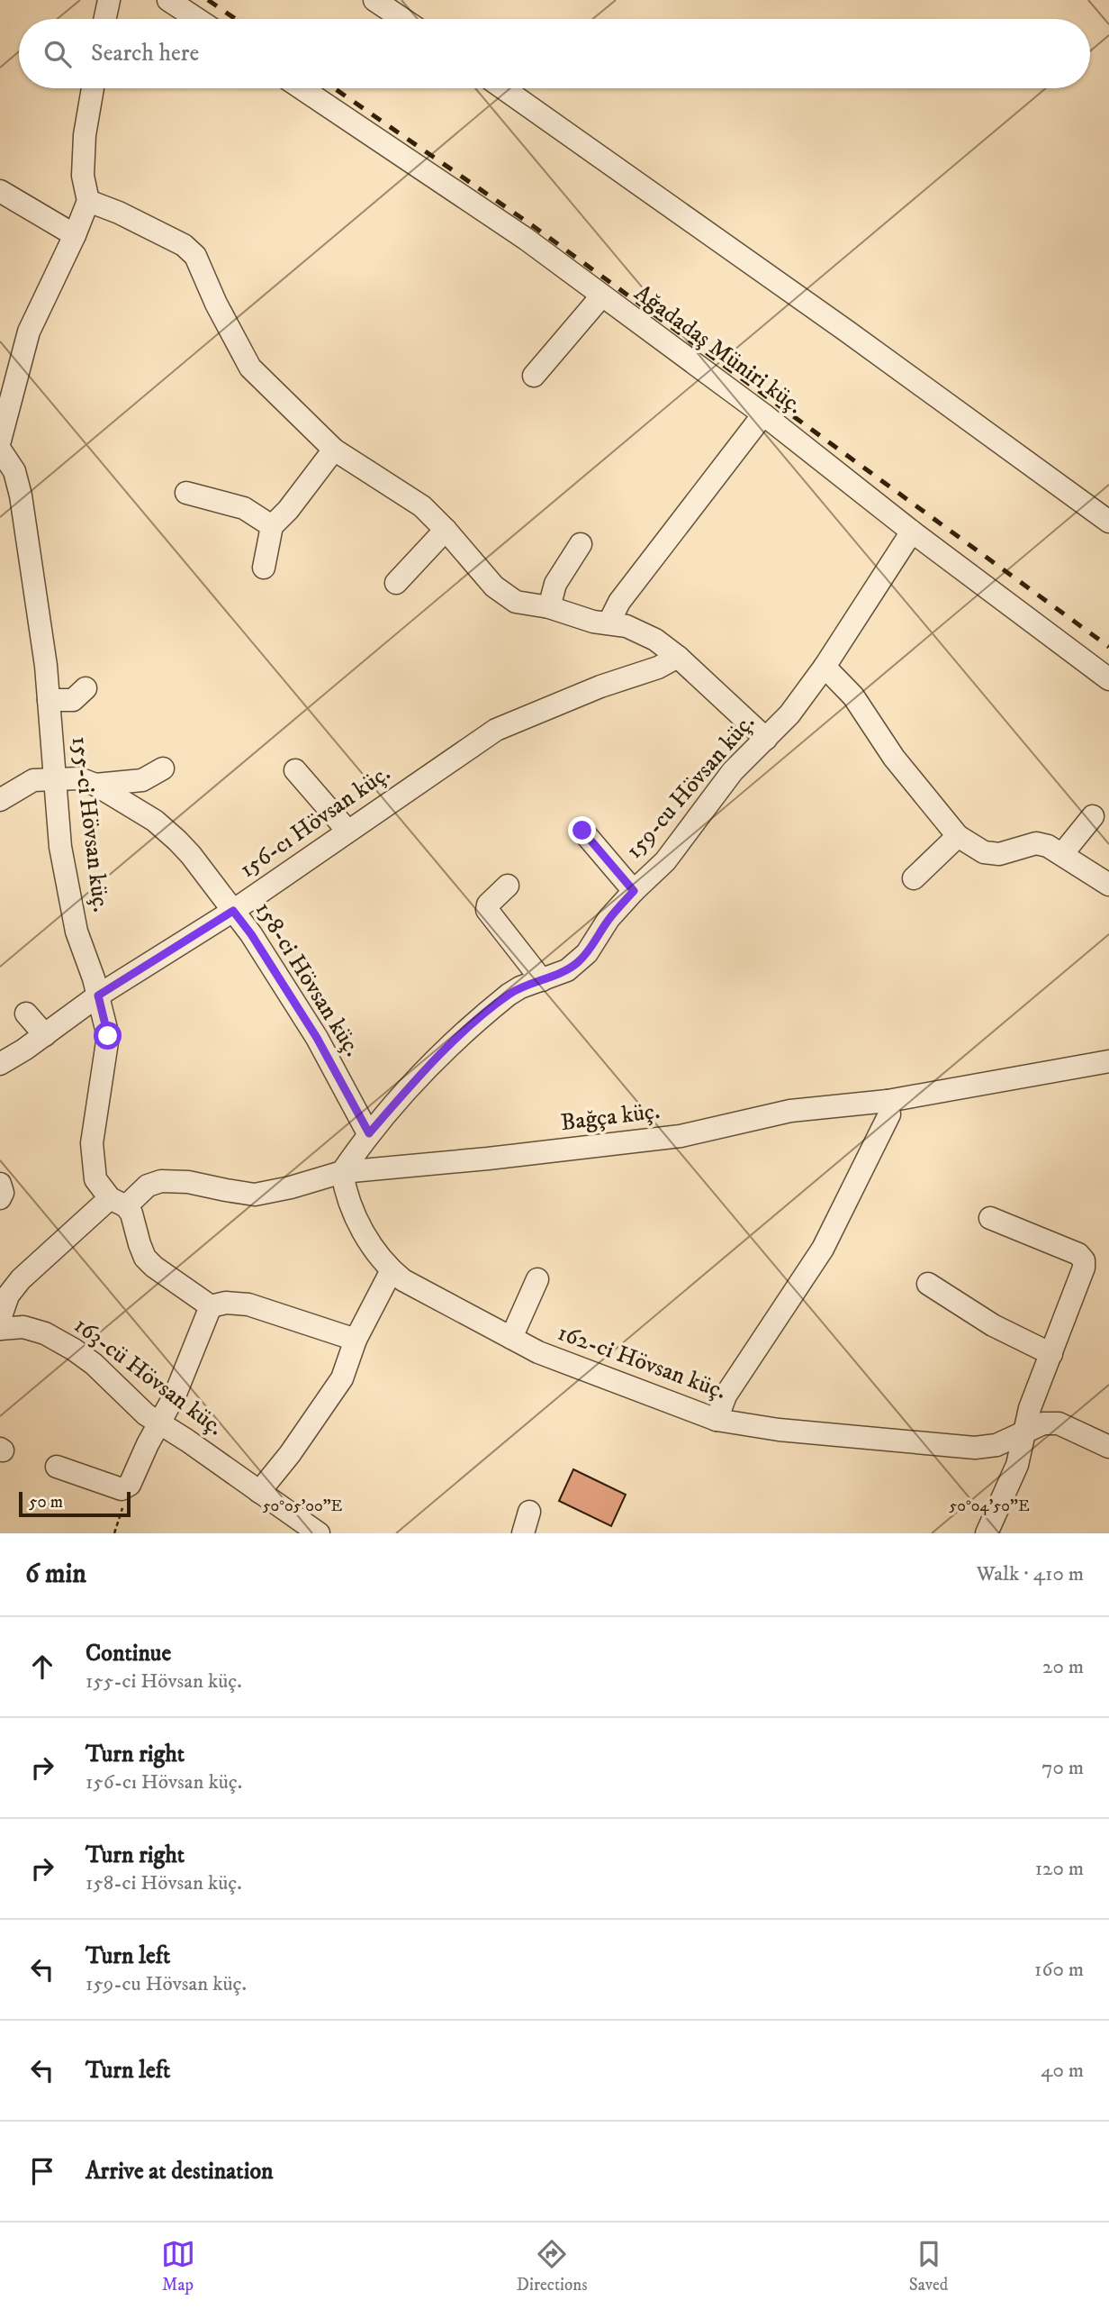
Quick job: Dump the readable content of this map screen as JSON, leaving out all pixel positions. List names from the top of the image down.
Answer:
{
  "streets": {
    "street": [
      "Ağadadaş Müniri küç.",
      "159-cu Hövsan küç.",
      "156-cı Hövsan küç.",
      "155-ci Hövsan küç.",
      "158-ci Hövsan küç.",
      "Bağça küç.",
      "162-ci Hövsan küç.",
      "163-cü Hövsan küç."
    ]
  },
  "crossings": [
    ["Ağadadaş Müniri küç.", "159-cu Hövsan küç."],
    ["159-cu Hövsan küç.", "158-ci Hövsan küç."],
    ["159-cu Hövsan küç.", "Bağça küç."],
    ["159-cu Hövsan küç.", "162-ci Hövsan küç."],
    ["156-cı Hövsan küç.", "155-ci Hövsan küç."],
    ["156-cı Hövsan küç.", "158-ci Hövsan küç."],
    ["155-ci Hövsan küç.", "158-ci Hövsan küç."],
    ["155-ci Hövsan küç.", "Bağça küç."],
    ["Bağça küç.", "162-ci Hövsan küç."]
  ],
  "scale_bar": "50 m",
  "page": {
    "search": "Search here",
    "scale": "50 m",
    "heading": ["6 min", "Walk · 410 m"],
    "list": [
      ["Continue", "155-ci Hövsan küç.", "20 m"],
      ["Turn right", "156-cı Hövsan küç.", "70 m"],
      ["Turn right", "158-ci Hövsan küç.", "120 m"],
      ["Turn left", "159-cu Hövsan küç.", "160 m"],
      ["Turn left", "40 m"],
      "Arrive at destination"
    ],
    "nav": ["Map", "Directions", "Saved"]
  },
  "coordinates": ["50°05'00\"E", "50°04'50\"E"]
}
